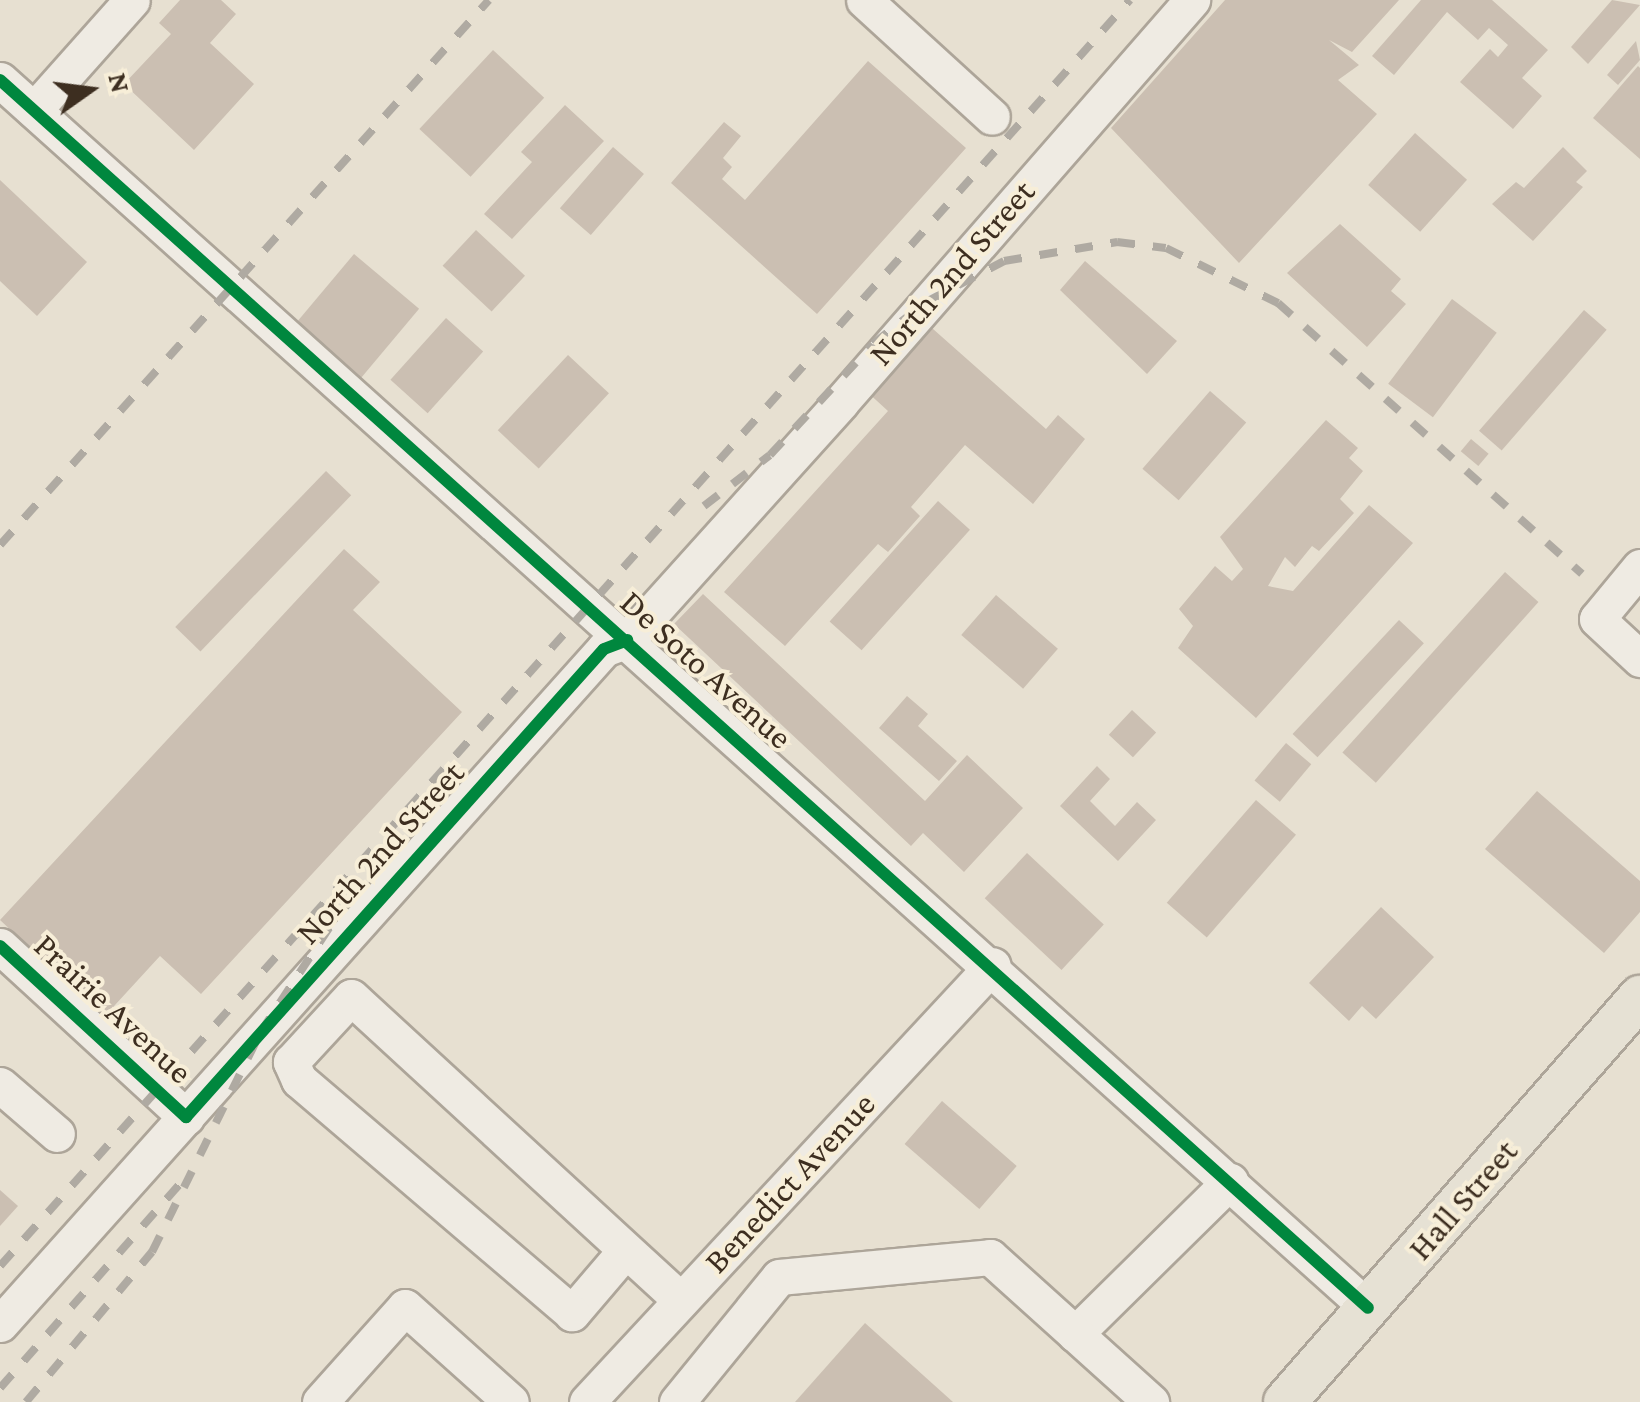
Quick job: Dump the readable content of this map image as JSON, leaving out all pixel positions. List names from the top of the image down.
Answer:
{
  "streets": {
    "main road": ["Hall Street"],
    "street": [
      "North 2nd Street",
      "De Soto Avenue",
      "Prairie Avenue",
      "Benedict Avenue"
    ]
  },
  "crossings": [
    ["North 2nd Street", "De Soto Avenue"],
    ["North 2nd Street", "Prairie Avenue"],
    ["De Soto Avenue", "Benedict Avenue"],
    ["De Soto Avenue", "Hall Street"]
  ],
  "north": "right"
}
